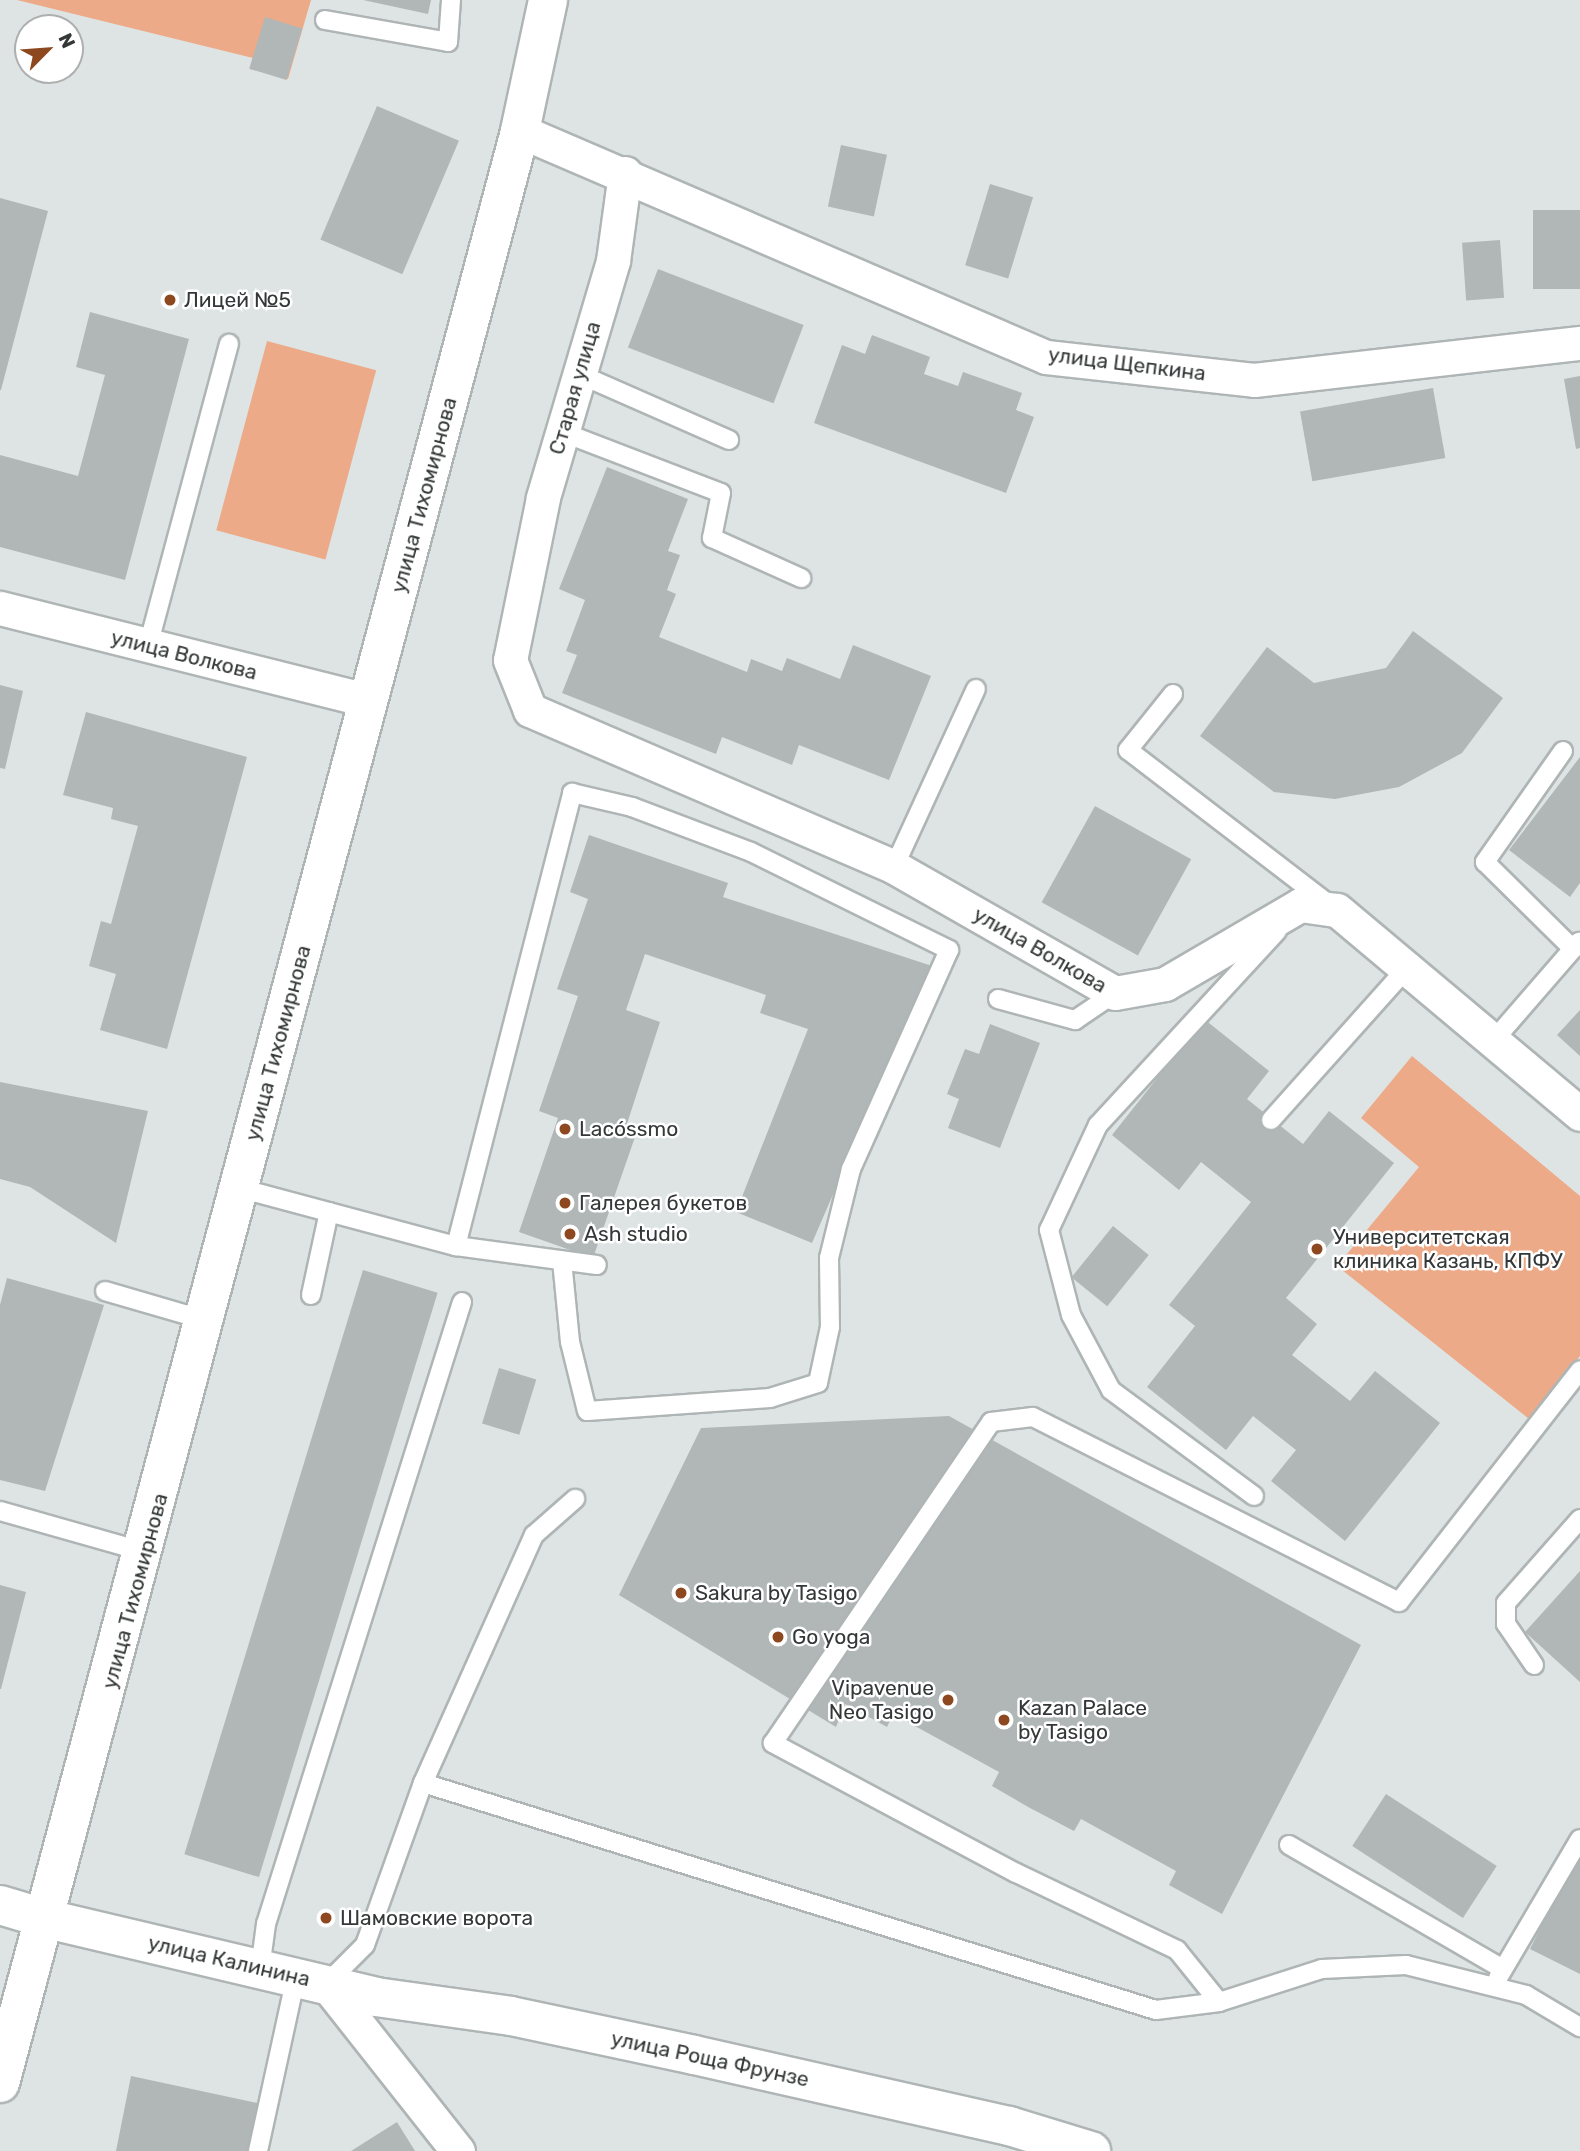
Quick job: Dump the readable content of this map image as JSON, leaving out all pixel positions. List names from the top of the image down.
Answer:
{
  "streets": {
    "main road": ["улица Тихомирнова", "улица Калинина", "улица Роща Фрунзе"],
    "street": ["улица Щепкина", "Старая улица", "улица Волкова"]
  },
  "crossings": [
    ["улица Щепкина", "Старая улица"],
    ["Старая улица", "улица Волкова"],
    ["улица Тихомирнова", "улица Волкова"],
    ["улица Тихомирнова", "улица Калинина"],
    ["улица Калинина", "улица Роща Фрунзе"]
  ],
  "places": [
    "Лицей №5",
    "Lacóssmo",
    "Галерея букетов",
    "Ash studio",
    "Университетская клиника Казань, КПФУ",
    "Sakura by Tasigo",
    "Go yoga",
    "Vipavenue Neo Tasigo",
    "Kazan Palace by Tasigo",
    "Шамовские ворота"
  ],
  "north": "top right"
}
